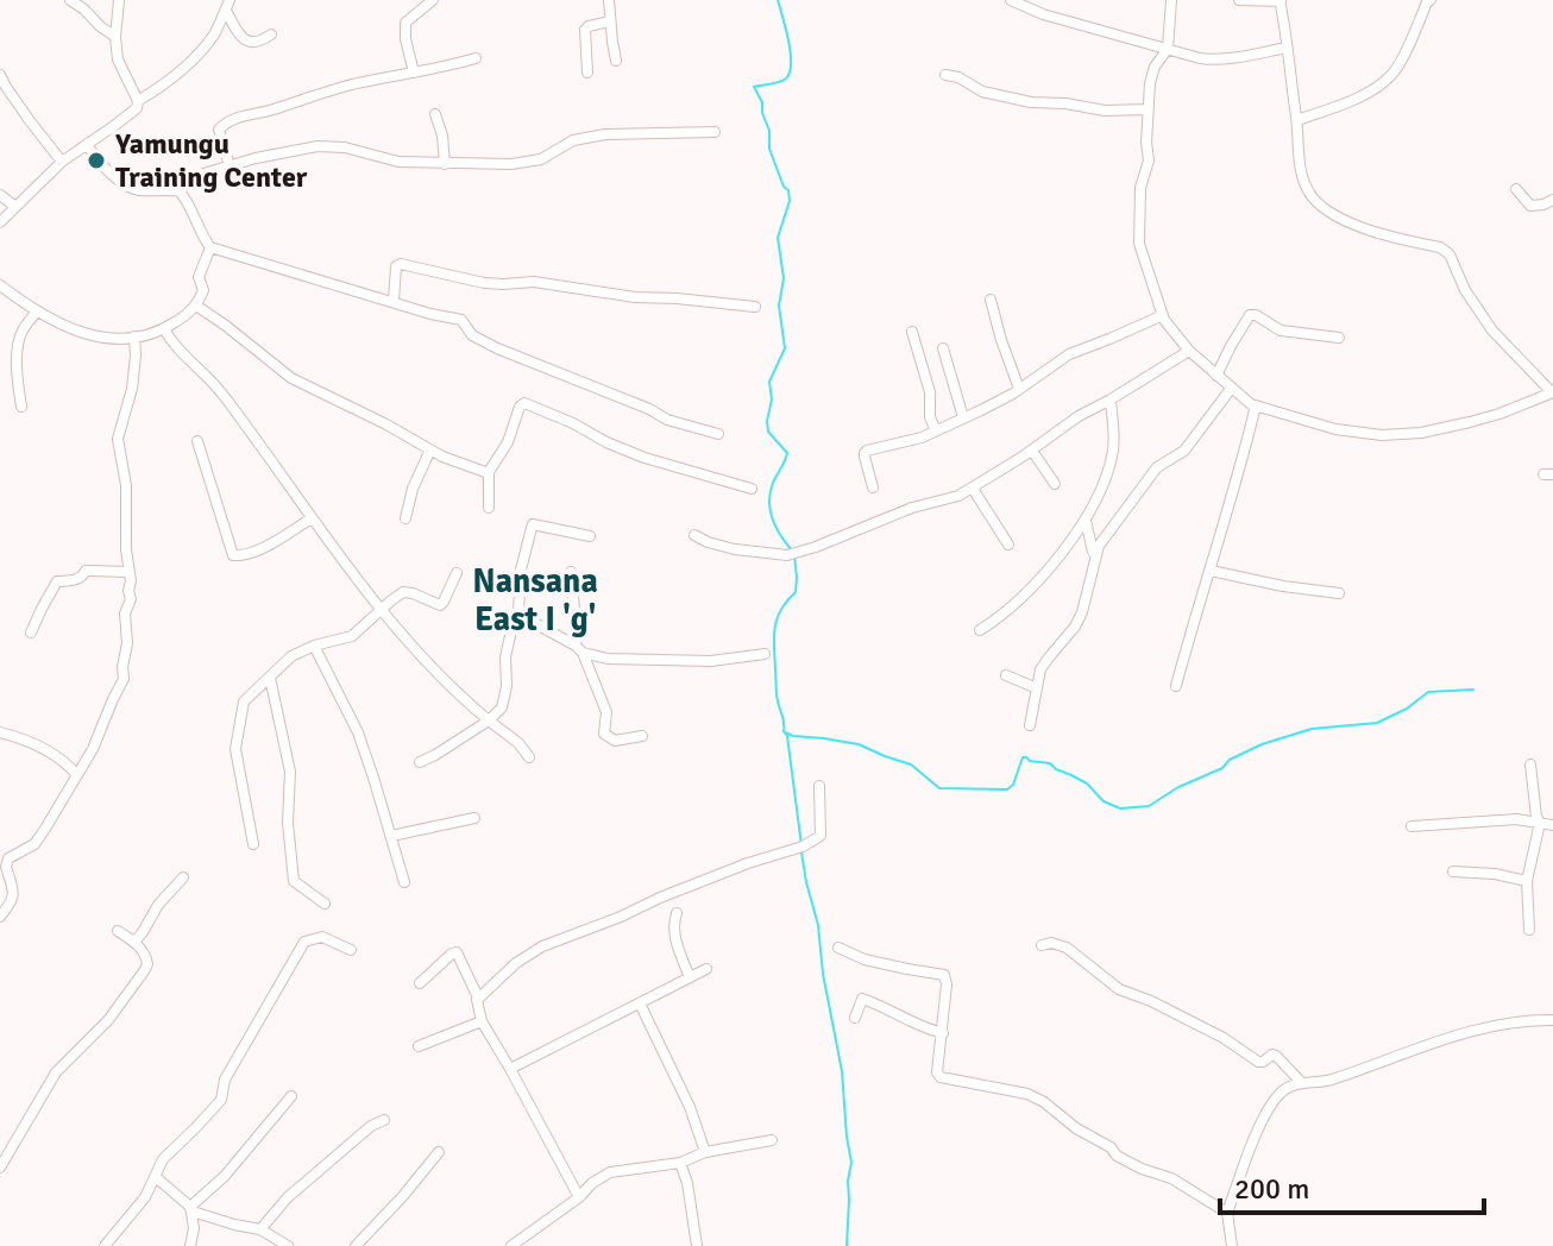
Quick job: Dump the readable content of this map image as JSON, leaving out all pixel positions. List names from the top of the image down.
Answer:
{
  "districts": ["Nansana East I 'g'"],
  "places": ["Yamungu Training Center"],
  "scale_bar": "200 m"
}
